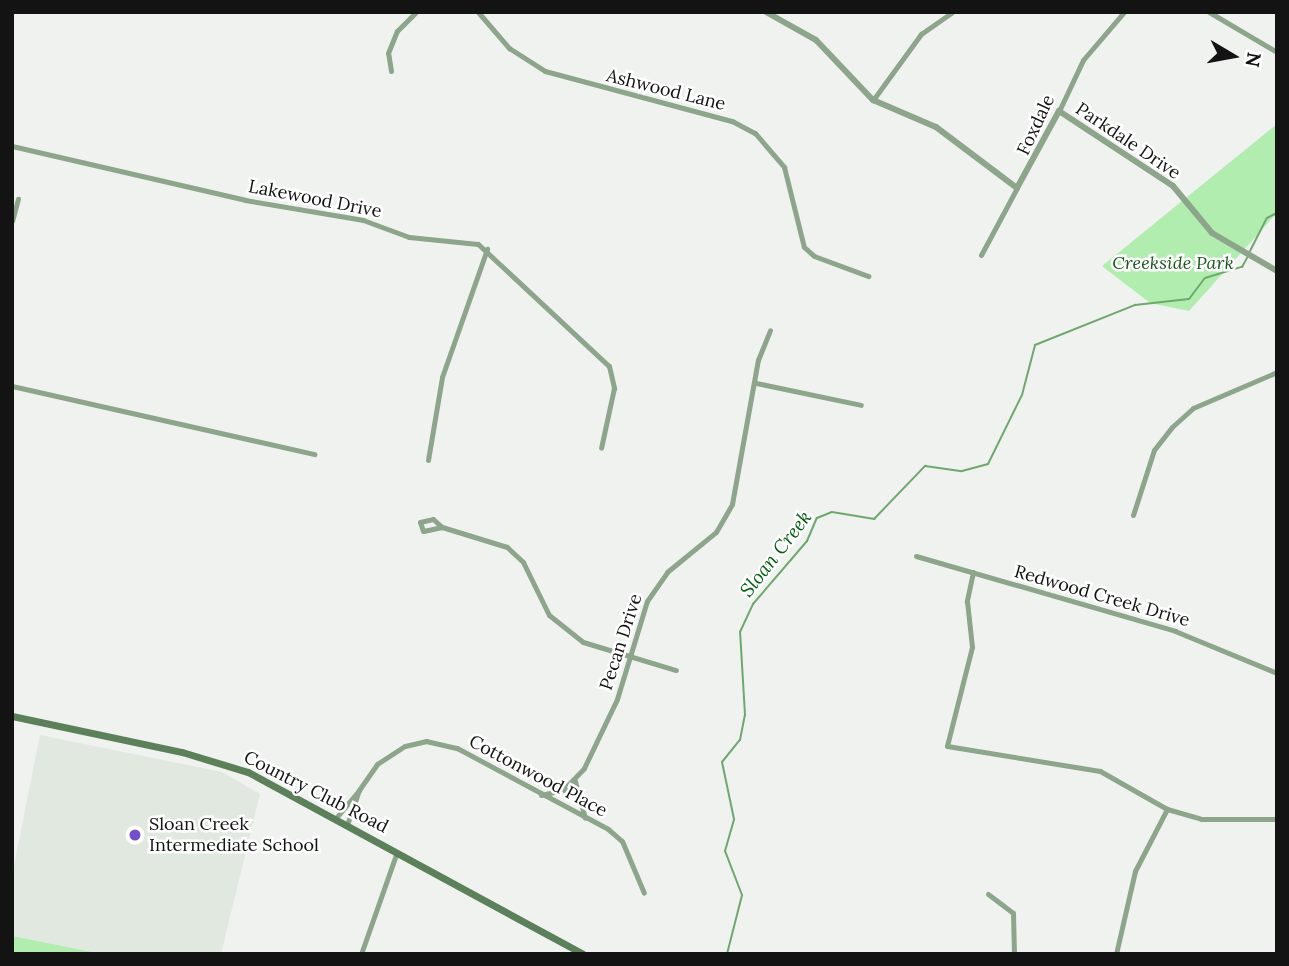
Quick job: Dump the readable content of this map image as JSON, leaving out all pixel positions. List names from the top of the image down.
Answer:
{
  "streets": {
    "main road": ["Country Club Road"],
    "street": [
      "Ashwood Lane",
      "Foxdale",
      "Parkdale Drive",
      "Lakewood Drive",
      "Redwood Creek Drive",
      "Pecan Drive",
      "Cottonwood Place"
    ]
  },
  "crossings": [
    ["Foxdale", "Parkdale Drive"],
    ["Cottonwood Place", "Country Club Road"]
  ],
  "water": ["Sloan Creek"],
  "parks": ["Creekside Park"],
  "places": ["Sloan Creek Intermediate School"],
  "north": "right"
}
